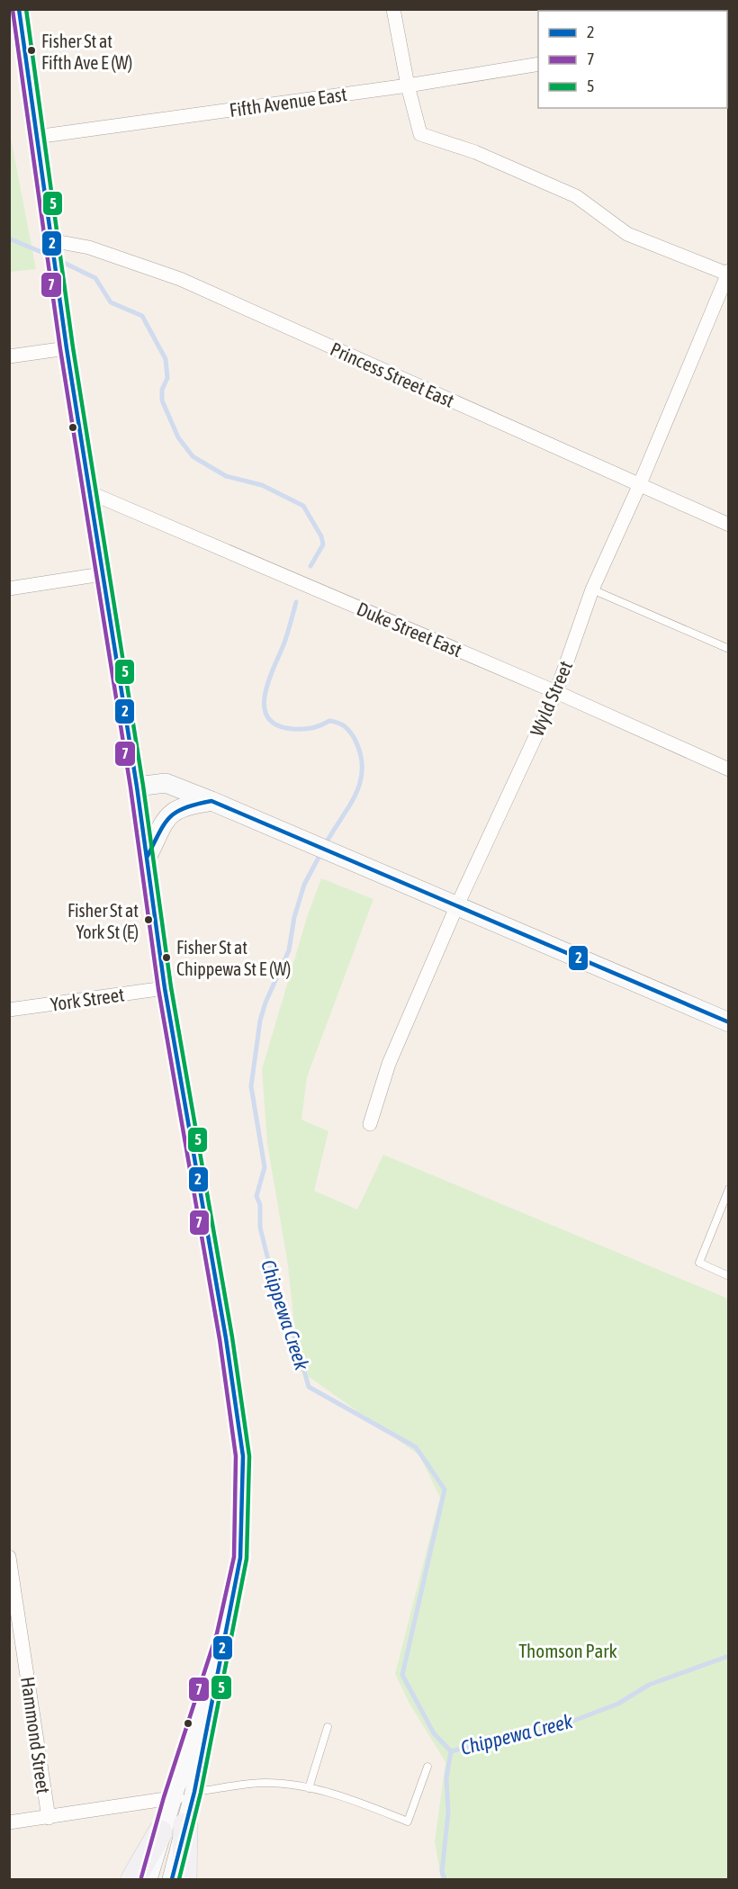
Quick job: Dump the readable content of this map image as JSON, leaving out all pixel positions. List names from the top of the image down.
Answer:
{
  "streets": {
    "street": [
      "Fifth Avenue East",
      "Princess Street East",
      "Duke Street East",
      "Wyld Street",
      "York Street",
      "Hammond Street"
    ]
  },
  "crossings": [
    ["Princess Street East", "Wyld Street"],
    ["Duke Street East", "Wyld Street"]
  ],
  "water": ["Chippewa Creek"],
  "parks": ["Thomson Park"],
  "places": ["Fisher St at Fifth Ave E (W)", "Fisher St at York St (E)", "Fisher St at Chippewa St E (W)"],
  "lines": ["transit line 2", "transit line 5", "transit line 7"],
  "legend": ["2", "7", "5"]
}
